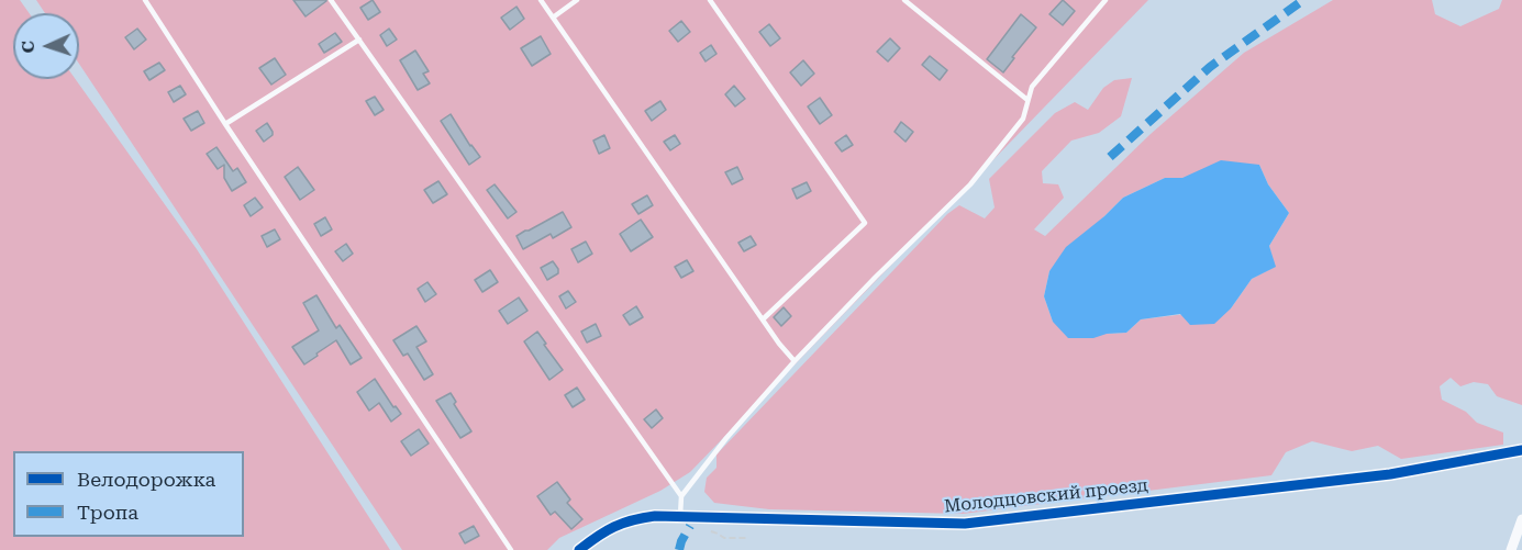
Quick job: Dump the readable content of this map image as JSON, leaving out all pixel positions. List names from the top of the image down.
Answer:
{
  "streets": {
    "street": ["Молодцовский проезд"]
  },
  "legend": ["Велодорожка", "Тропа"],
  "north": "left"
}
